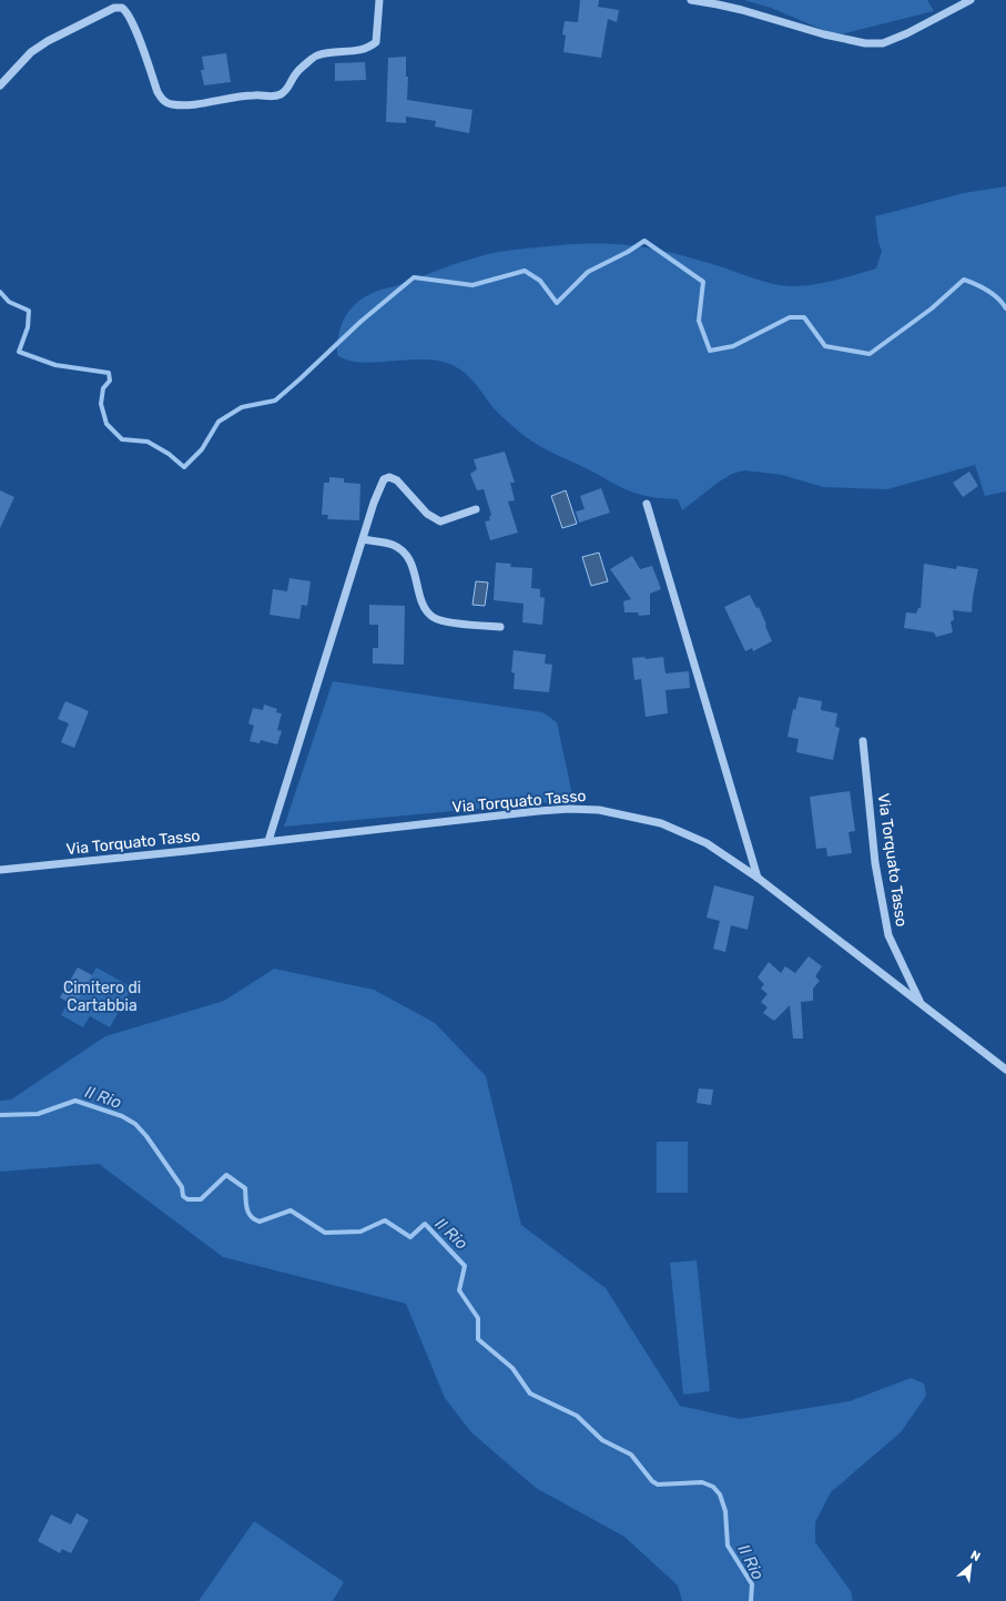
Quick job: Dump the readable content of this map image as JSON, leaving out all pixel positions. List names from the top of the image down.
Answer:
{
  "streets": {
    "street": ["Via Torquato Tasso"]
  },
  "water": ["Il Rio"],
  "parks": ["Cimitero di Cartabbia"],
  "north": "top right"
}
